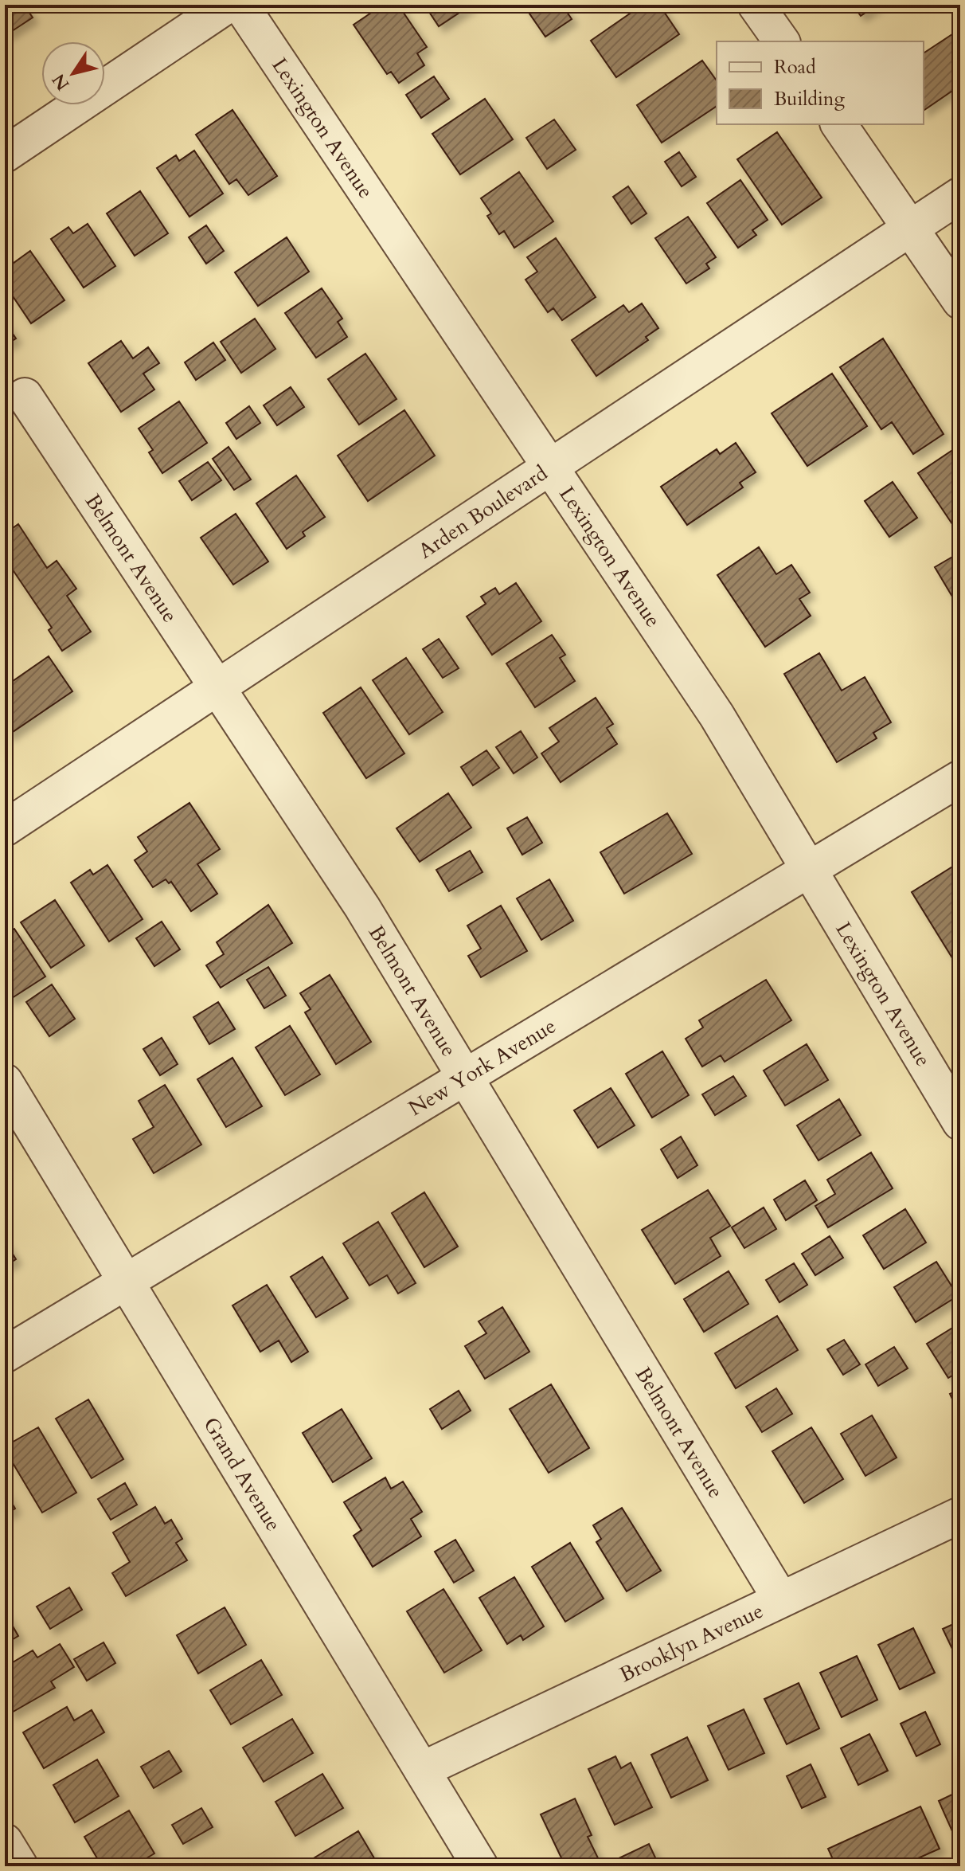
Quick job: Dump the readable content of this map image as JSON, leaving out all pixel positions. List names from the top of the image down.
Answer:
{
  "streets": {
    "street": [
      "Lexington Avenue",
      "Arden Boulevard",
      "Belmont Avenue",
      "New York Avenue",
      "Grand Avenue",
      "Brooklyn Avenue"
    ]
  },
  "crossings": [
    ["Lexington Avenue", "Arden Boulevard"],
    ["Lexington Avenue", "New York Avenue"],
    ["Arden Boulevard", "Belmont Avenue"],
    ["Belmont Avenue", "New York Avenue"],
    ["Belmont Avenue", "Brooklyn Avenue"],
    ["New York Avenue", "Grand Avenue"],
    ["Grand Avenue", "Brooklyn Avenue"]
  ],
  "legend": ["Road", "Building"],
  "north": "bottom left"
}
